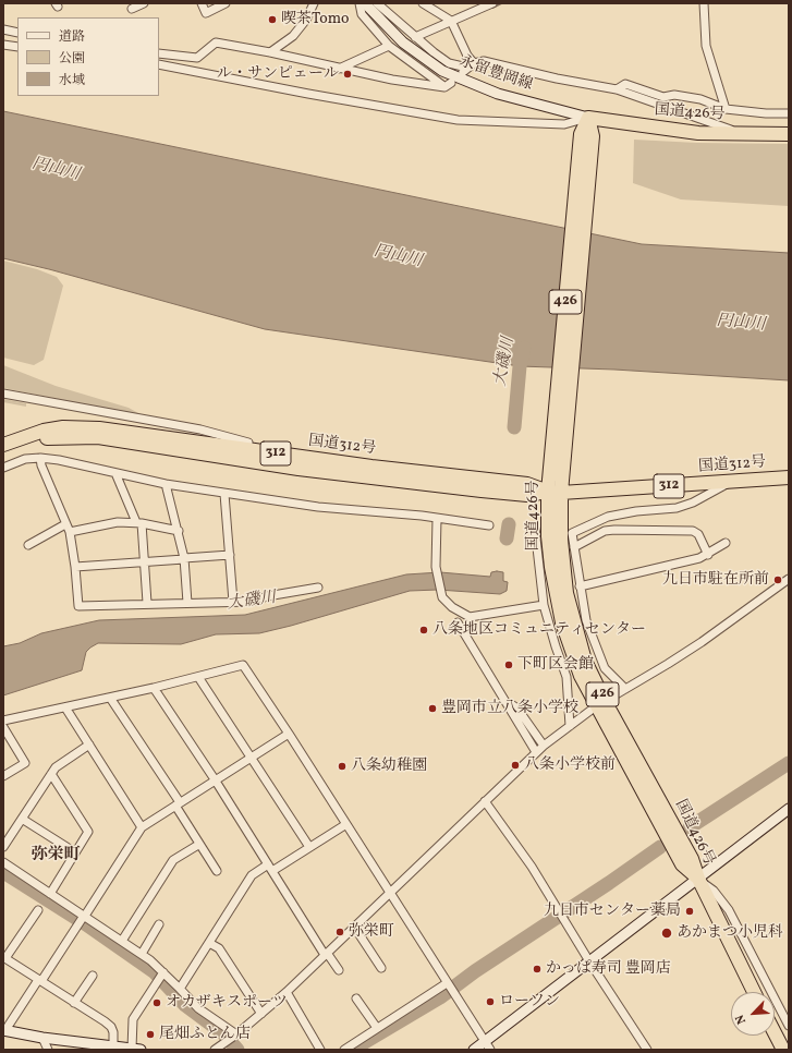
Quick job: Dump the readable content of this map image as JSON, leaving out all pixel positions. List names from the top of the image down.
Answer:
{
  "streets": {
    "highway": [
      "国道426号",
      "426",
      "国道312号",
      "312"
    ],
    "street": ["永留豊岡線"]
  },
  "crossings": [
    ["永留豊岡線", "国道426号"],
    ["国道426号", "国道312号"]
  ],
  "districts": ["弥栄町"],
  "water": ["円山川", "大磯川"],
  "places": [
    "喫茶Tomo",
    "ル・サンピェール",
    "九日市駐在所前",
    "八条地区コミュニティセンター",
    "下町区会館",
    "豊岡市立八条小学校",
    "八条小学校前",
    "八条幼稚園",
    "九日市センター薬局",
    "弥栄町",
    "あかまつ小児科",
    "かっぱ寿司 豊岡店",
    "ローソン",
    "オカザキスポーツ",
    "尾畑ふとん店"
  ],
  "legend": ["道路", "公園", "水域"],
  "north": "bottom left"
}
